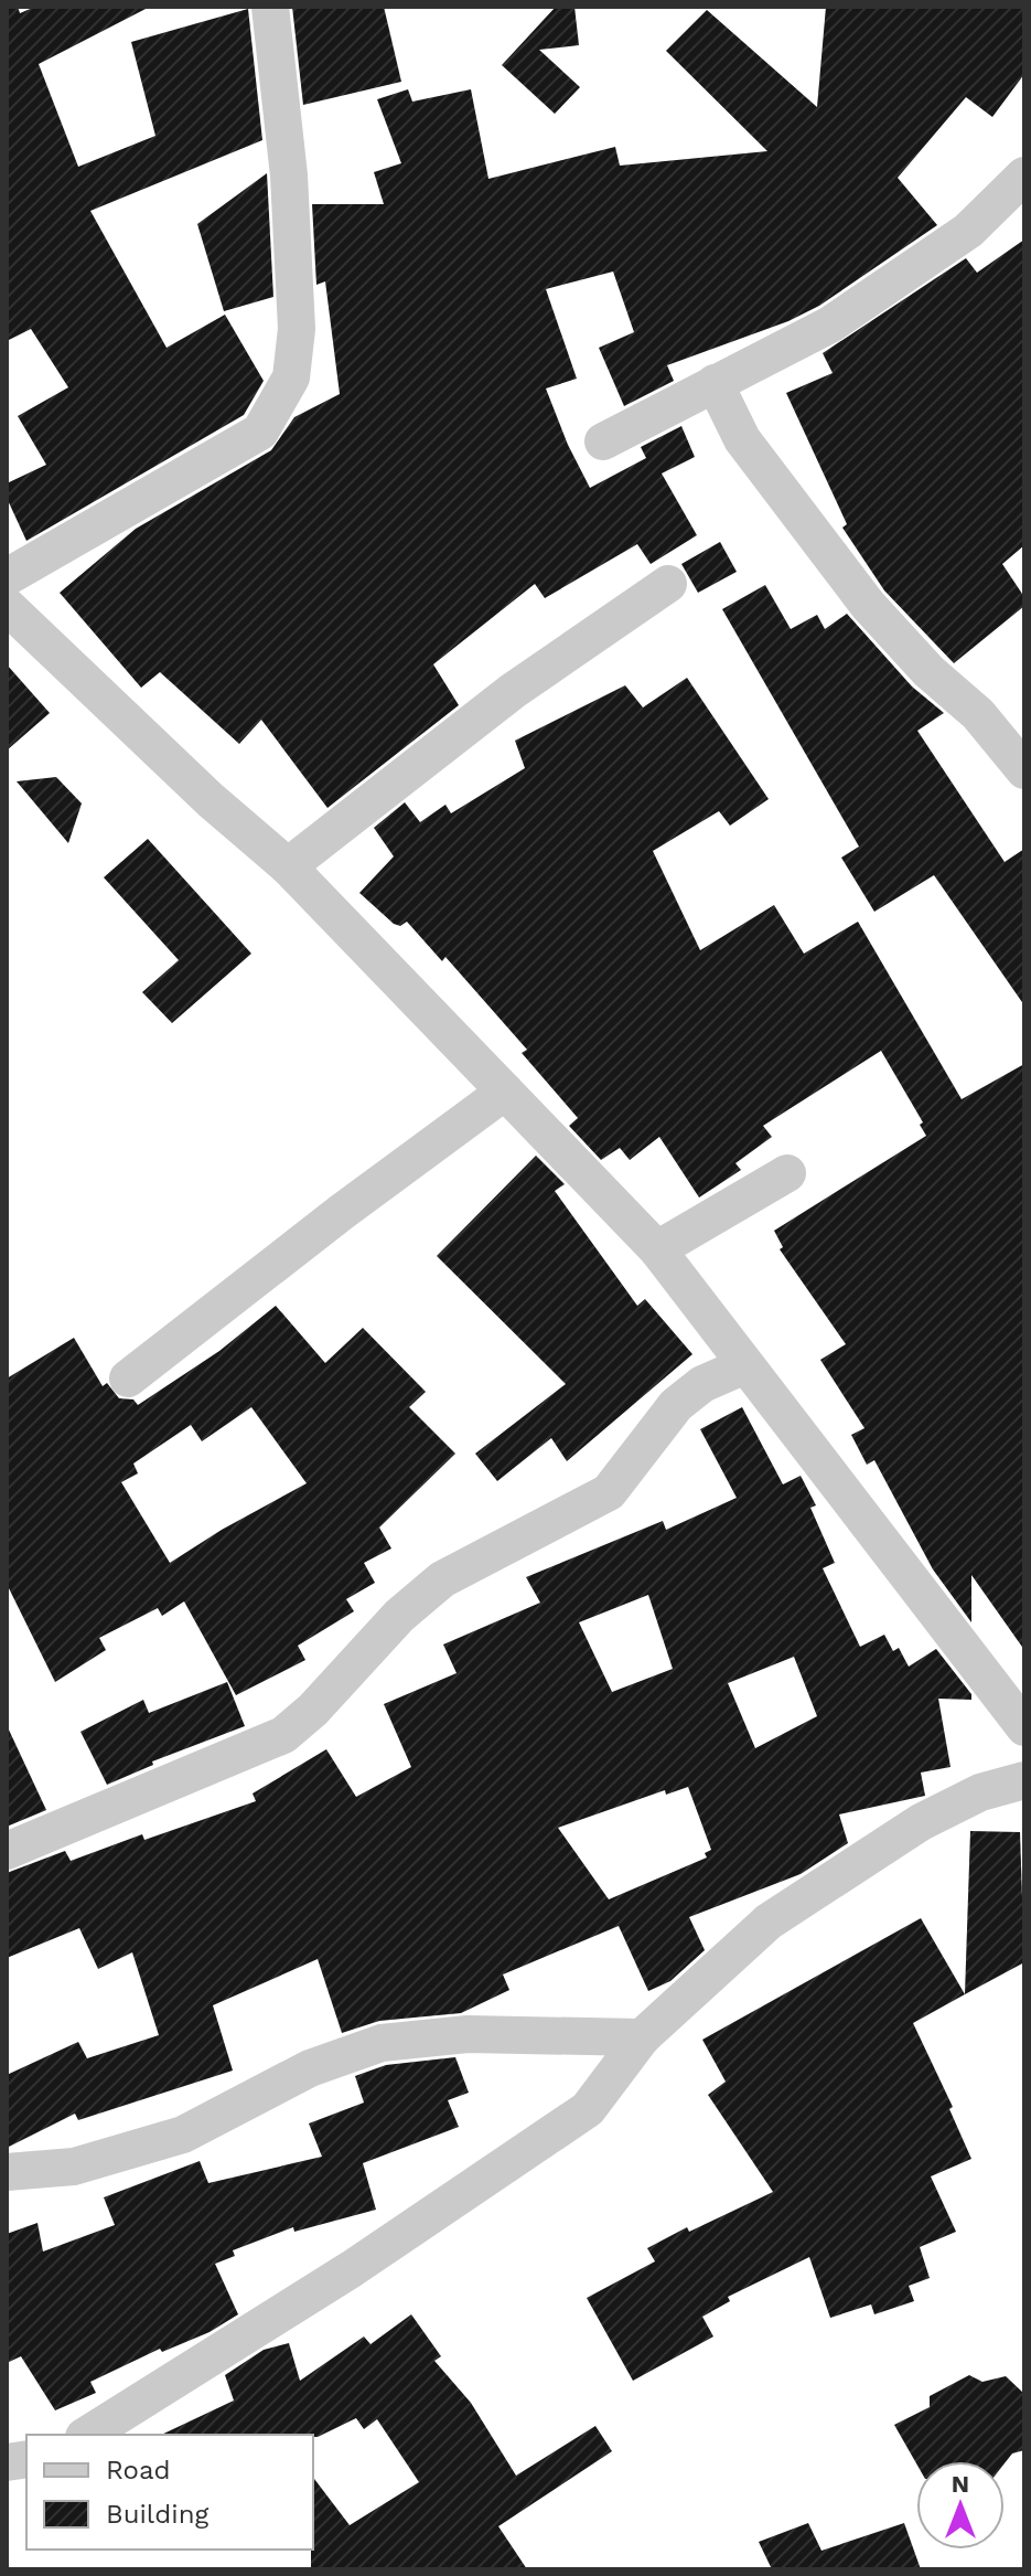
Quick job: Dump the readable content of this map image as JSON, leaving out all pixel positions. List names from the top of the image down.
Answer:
{
  "legend": ["Road", "Building"],
  "north": "top"
}
